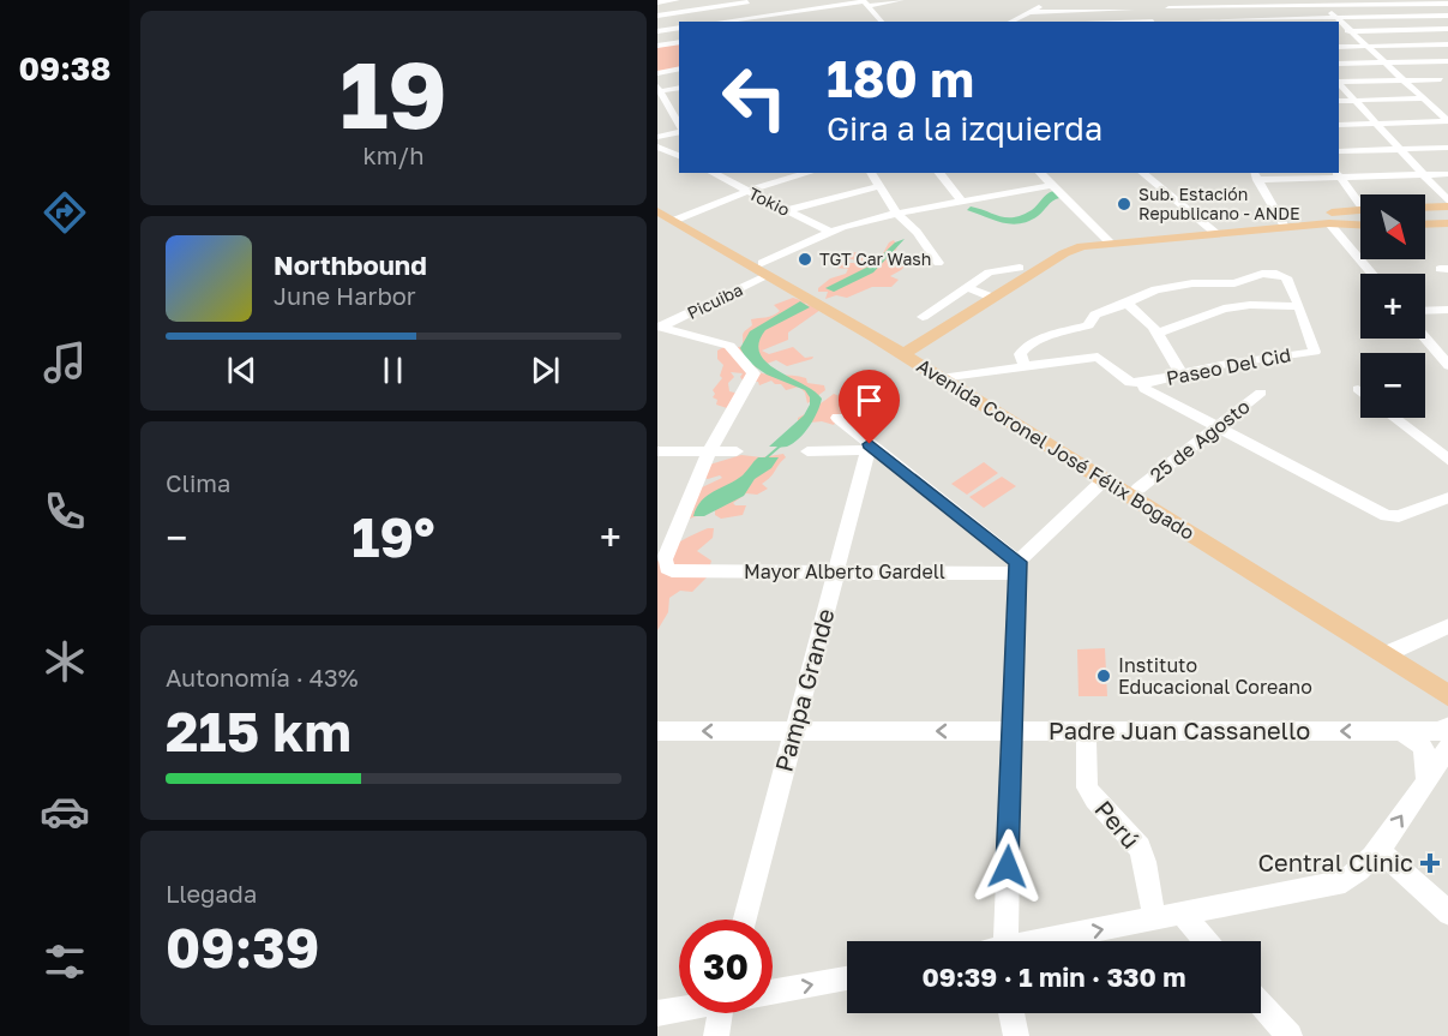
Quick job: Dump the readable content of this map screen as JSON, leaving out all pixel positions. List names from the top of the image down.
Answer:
{
  "streets": {
    "main road": ["Avenida Coronel José Félix Bogado"],
    "street": [
      "Tokio",
      "Picuiba",
      "Paseo Del Cid",
      "25 de Agosto",
      "Mayor Alberto Gardell",
      "Pampa Grande",
      "Padre Juan Cassanello",
      "Perú"
    ]
  },
  "crossings": [
    ["Tokio", "Picuiba"],
    ["Picuiba", "Avenida Coronel José Félix Bogado"],
    ["Paseo Del Cid", "25 de Agosto"],
    ["25 de Agosto", "Avenida Coronel José Félix Bogado"],
    ["Mayor Alberto Gardell", "Pampa Grande"],
    ["Pampa Grande", "Padre Juan Cassanello"],
    ["Padre Juan Cassanello", "Perú"]
  ],
  "one_way": ["Padre Juan Cassanello"],
  "places": {
    "other": ["Sub. Estación Republicano - ANDE", "TGT Car Wash", "Instituto Educacional Coreano"],
    "health": ["Central Clinic"]
  },
  "north": "bottom right",
  "page": {
    "tabs": "09:38",
    "tile": [
      ["19", "km/h"],
      "Clima",
      ["Autonomía · 43%", "215 km"],
      ["Llegada", "09:39"]
    ],
    "turn": ["180 m", "Gira a la izquierda"],
    "map_buttons": ["+", "−"],
    "song": ["Northbound", "June Harbor"],
    "heat": ["−", "19°", "+"],
    "limit": "30",
    "trip": "09:39 · 1 min · 330 m"
  }
}
